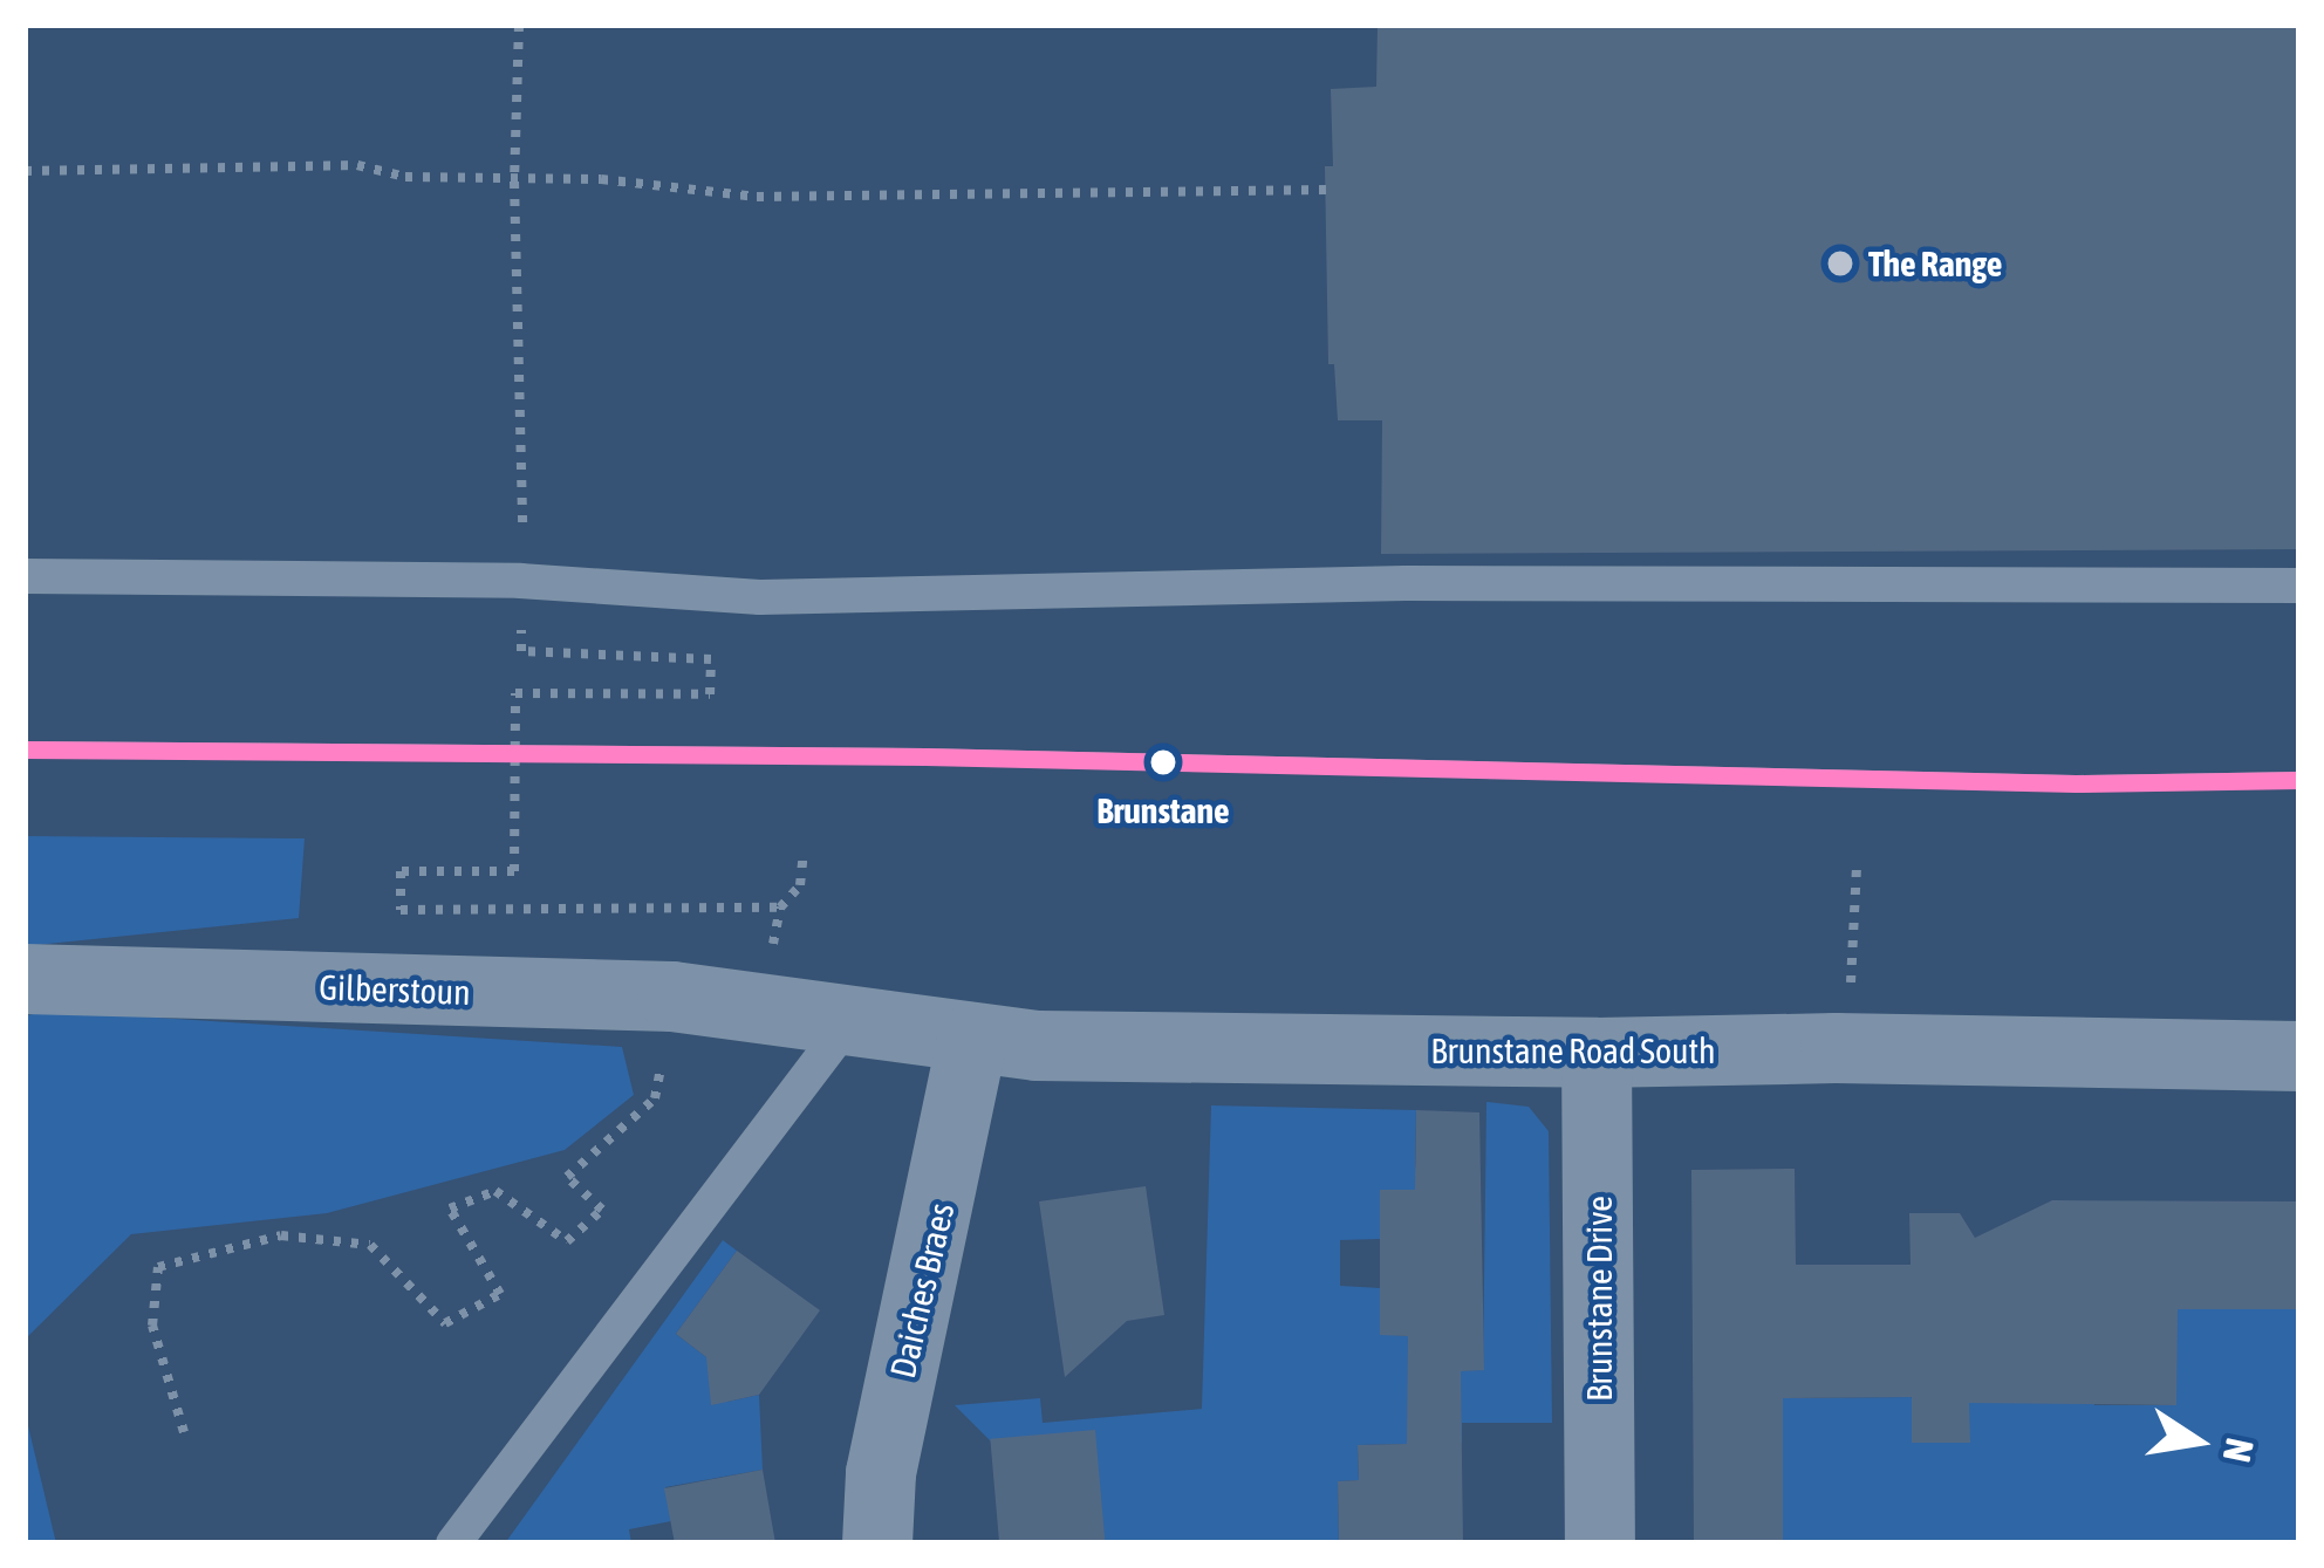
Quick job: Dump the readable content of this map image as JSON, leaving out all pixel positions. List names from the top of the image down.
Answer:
{
  "streets": {
    "street": [
      "Gilberstoun",
      "Brunstane Road South",
      "Daiches Braes",
      "Brunstane Drive"
    ]
  },
  "crossings": [
    ["Gilberstoun", "Brunstane Road South"],
    ["Brunstane Road South", "Daiches Braes"],
    ["Brunstane Road South", "Brunstane Drive"]
  ],
  "places": ["The Range", "Brunstane"],
  "north": "right"
}
